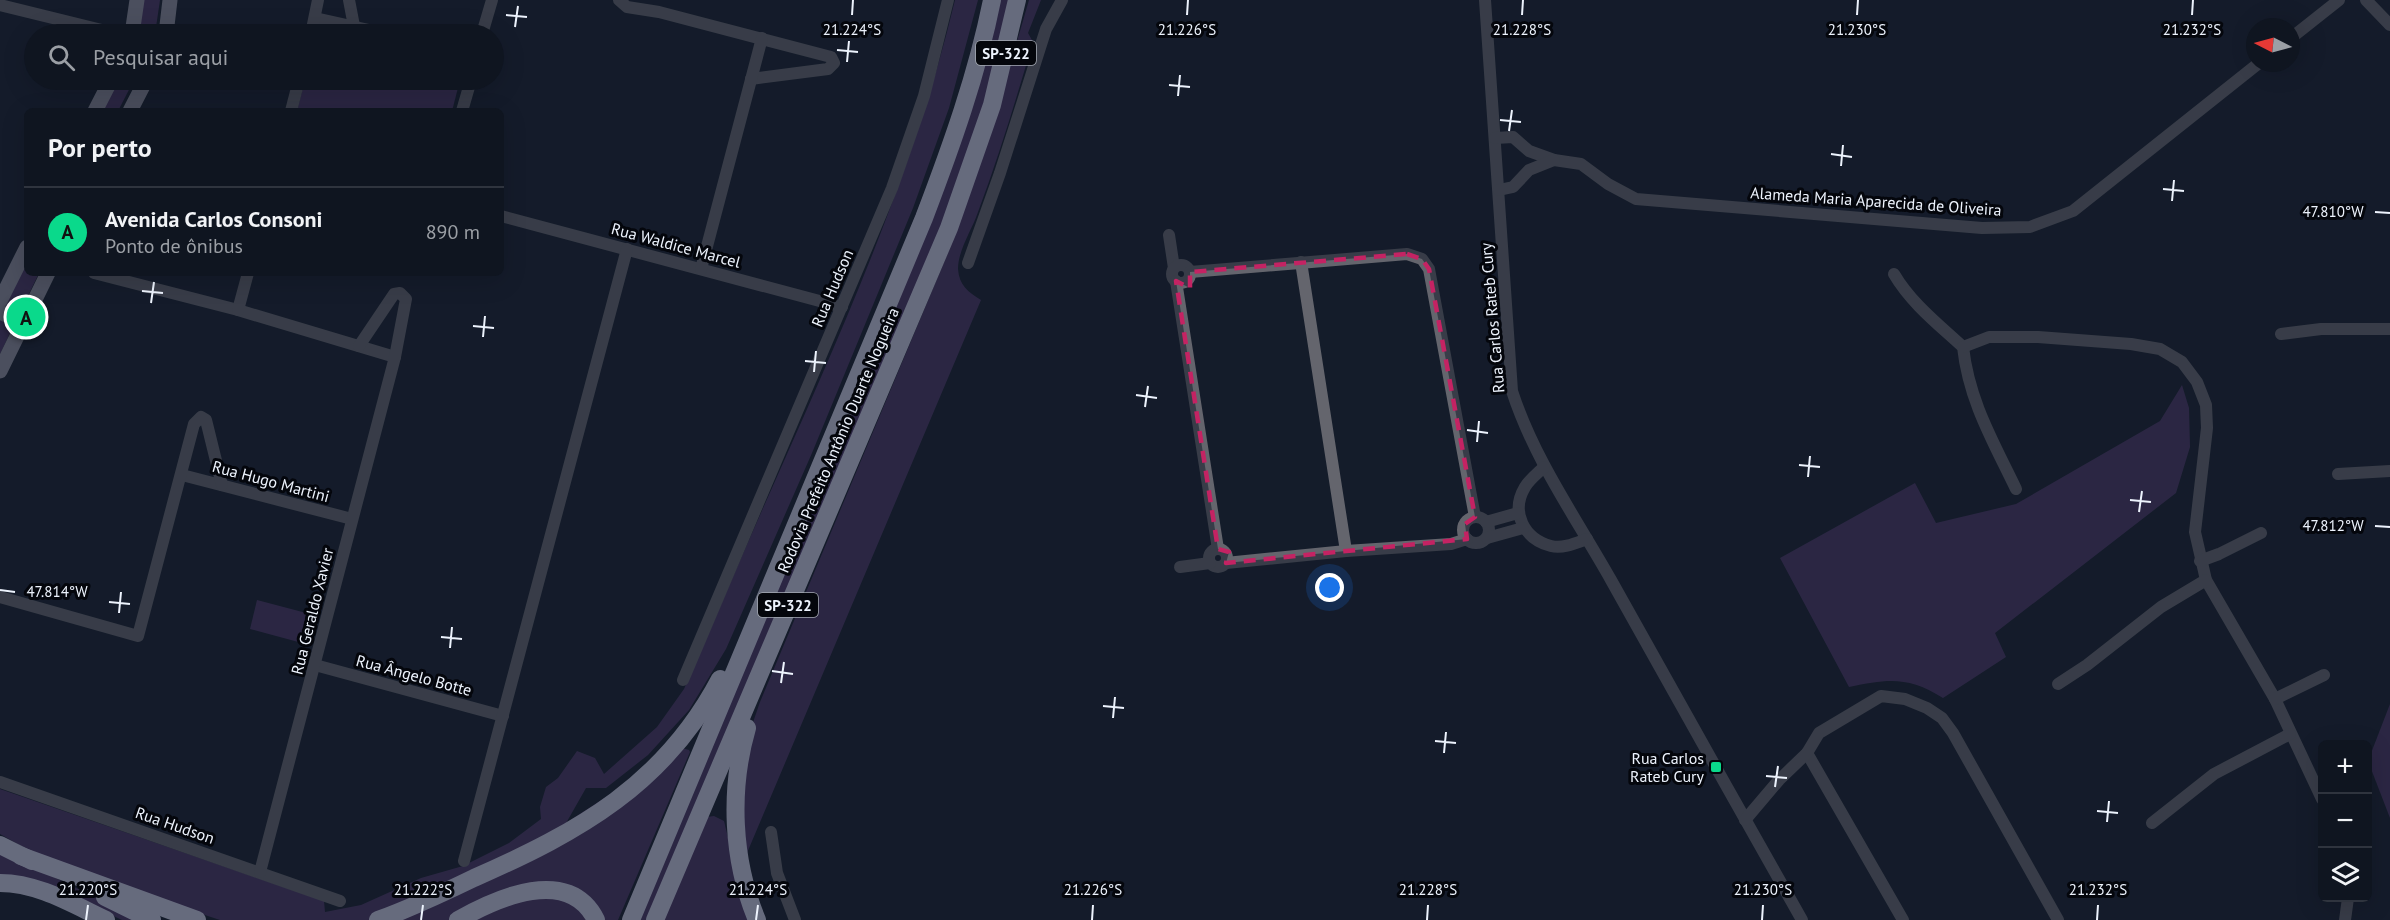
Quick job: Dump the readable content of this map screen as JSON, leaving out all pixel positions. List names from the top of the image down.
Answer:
{
  "streets": {
    "highway": ["SP-322", "Rodovia Prefeito Antônio Duarte Nogueira"],
    "street": [
      "Alameda Maria Aparecida de Oliveira",
      "Rua Waldice Marcel",
      "Rua Hudson",
      "Rua Carlos Rateb Cury",
      "Rua Hugo Martini",
      "Rua Geraldo Xavier",
      "Rua Ângelo Botte"
    ]
  },
  "crossings": [
    ["Alameda Maria Aparecida de Oliveira", "Rua Carlos Rateb Cury"],
    ["Rua Waldice Marcel", "Rua Hudson"],
    ["Rua Hudson", "Rua Geraldo Xavier"],
    ["Rua Hugo Martini", "Rua Geraldo Xavier"],
    ["Rua Geraldo Xavier", "Rua Ângelo Botte"]
  ],
  "places": {
    "transit": ["Rua Carlos Rateb Cury"]
  },
  "north": "left",
  "page": {
    "search": "Pesquisar aqui",
    "heading": "Por perto",
    "list": [
      {
        "mark": "A",
        "name": "Avenida Carlos Consoni",
        "note": "Ponto de ônibus",
        "value": "890 m"
      }
    ],
    "pins": "A",
    "map_buttons": ["+", "−"]
  },
  "coordinates": [
    "21.224°S",
    "21.226°S",
    "21.228°S",
    "21.230°S",
    "21.232°S",
    "47.810°W",
    "47.812°W",
    "47.814°W",
    "21.220°S",
    "21.222°S"
  ]
}
